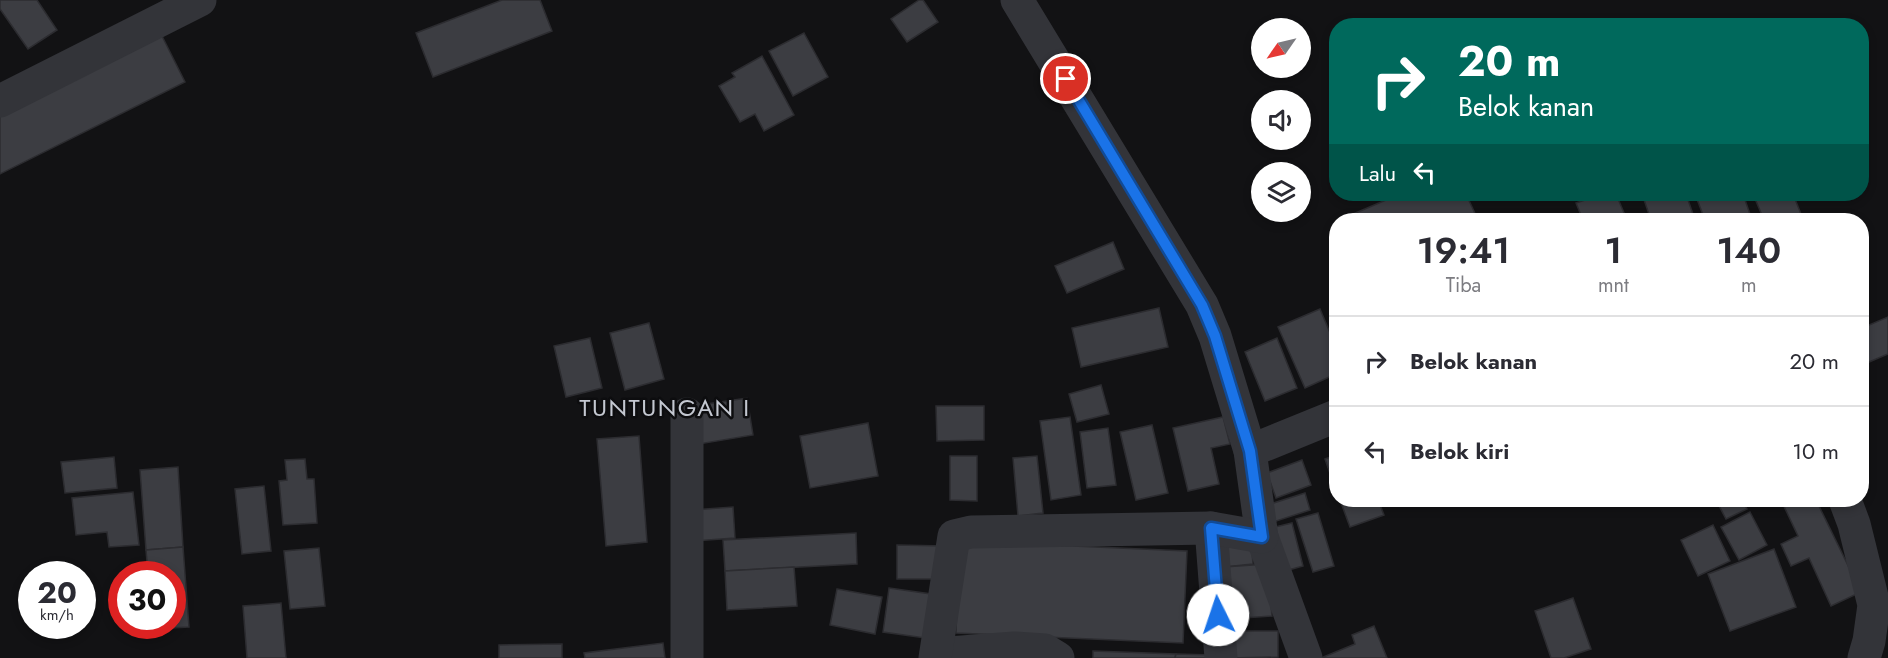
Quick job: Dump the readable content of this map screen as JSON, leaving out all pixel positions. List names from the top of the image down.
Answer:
{
  "districts": ["TUNTUNGAN I"],
  "north": "bottom left",
  "page": {
    "turn": ["20 m", "Belok kanan"],
    "then": "Lalu",
    "eta": [
      "19:41",
      "Tiba",
      "1",
      "mnt",
      "140",
      "m"
    ],
    "list": [
      {
        "name": "Belok kanan",
        "value": "20 m"
      },
      {
        "name": "Belok kiri",
        "value": "10 m"
      }
    ],
    "speed": "20 km/h",
    "limit": "30"
  }
}
